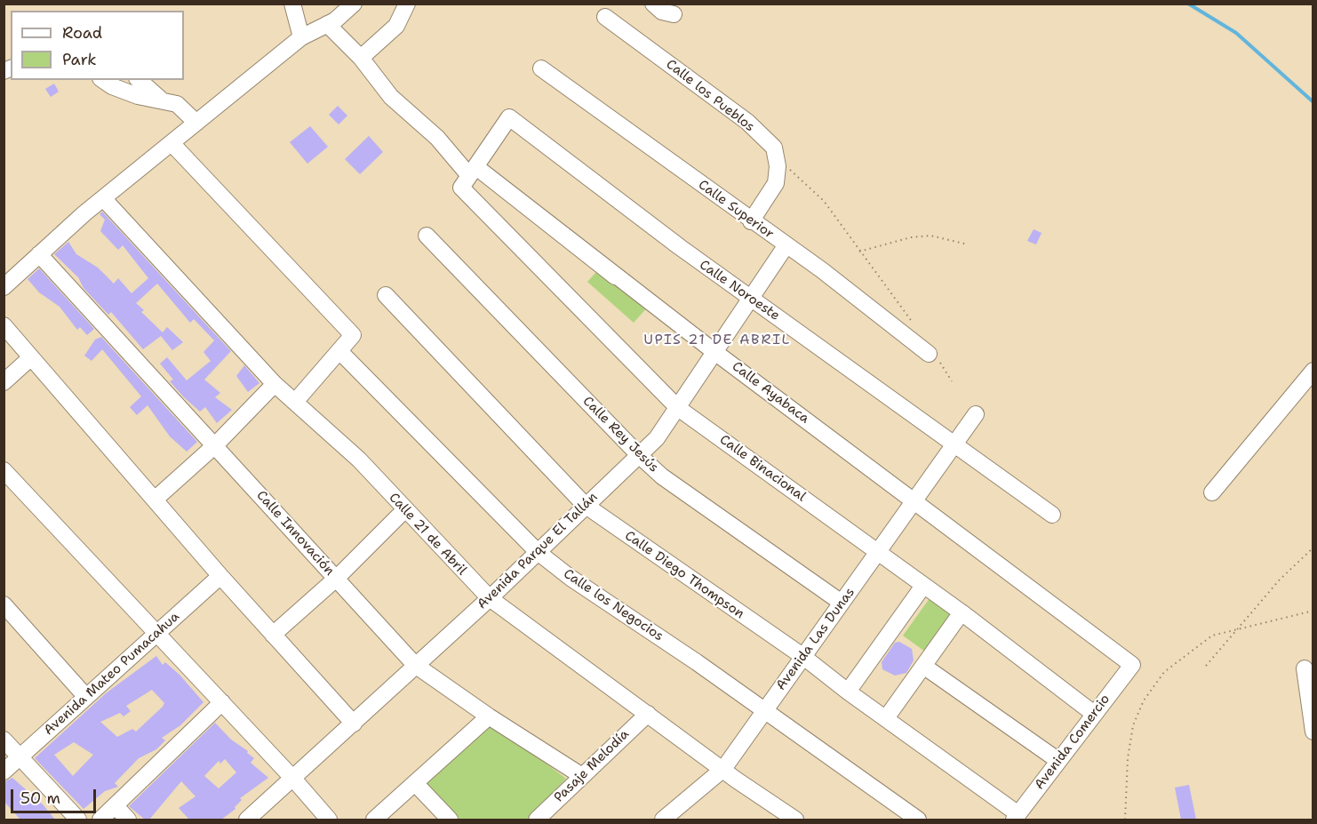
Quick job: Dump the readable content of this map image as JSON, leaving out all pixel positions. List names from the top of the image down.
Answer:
{
  "streets": {
    "street": [
      "Calle los Pueblos",
      "Calle Superior",
      "Calle Noroeste",
      "Calle Ayabaca",
      "Calle Rey Jesús",
      "Calle Binacional",
      "Calle Innovación",
      "Calle 21 de Abril",
      "Avenida Parque El Tallán",
      "Calle Diego Thompson",
      "Calle los Negocios",
      "Avenida Las Dunas",
      "Avenida Mateo Pumacahua",
      "Avenida Comercio",
      "Pasaje Melodía"
    ]
  },
  "crossings": [
    ["Calle Superior", "Avenida Parque El Tallán"],
    ["Calle Noroeste", "Calle Ayabaca"],
    ["Calle Noroeste", "Calle Binacional"],
    ["Calle Noroeste", "Avenida Parque El Tallán"],
    ["Calle Noroeste", "Avenida Las Dunas"],
    ["Calle Ayabaca", "Calle Binacional"],
    ["Calle Ayabaca", "Avenida Parque El Tallán"],
    ["Calle Ayabaca", "Avenida Las Dunas"],
    ["Calle Ayabaca", "Avenida Comercio"],
    ["Calle Rey Jesús", "Avenida Parque El Tallán"],
    ["Calle Rey Jesús", "Avenida Las Dunas"],
    ["Calle Binacional", "Avenida Parque El Tallán"],
    ["Calle Binacional", "Avenida Las Dunas"],
    ["Calle Binacional", "Avenida Comercio"],
    ["Calle Innovación", "Avenida Parque El Tallán"],
    ["Calle Innovación", "Pasaje Melodía"],
    ["Calle 21 de Abril", "Avenida Parque El Tallán"],
    ["Calle 21 de Abril", "Avenida Las Dunas"],
    ["Calle 21 de Abril", "Pasaje Melodía"],
    ["Avenida Parque El Tallán", "Calle Diego Thompson"],
    ["Avenida Parque El Tallán", "Calle los Negocios"],
    ["Calle Diego Thompson", "Avenida Las Dunas"],
    ["Calle Diego Thompson", "Avenida Comercio"],
    ["Calle los Negocios", "Avenida Las Dunas"]
  ],
  "districts": ["UPIS 21 DE ABRIL"],
  "legend": ["Road", "Park"],
  "scale_bar": "50 m"
}
